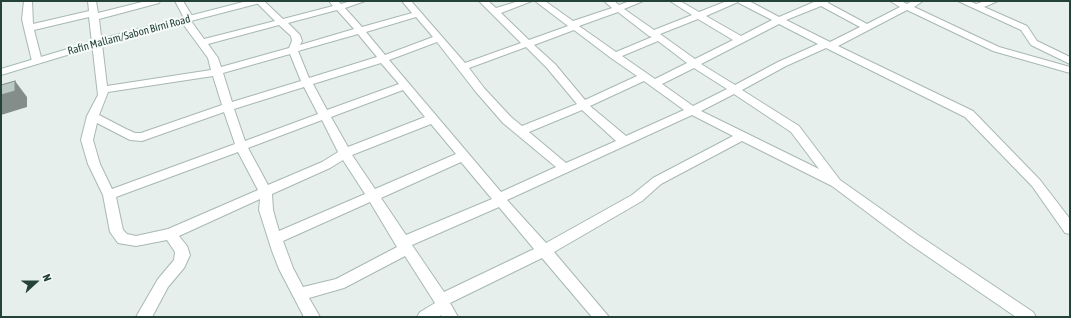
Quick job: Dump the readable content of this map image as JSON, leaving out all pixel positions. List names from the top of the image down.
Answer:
{
  "streets": {
    "street": ["Rafin Mallam/Sabon Birni Road"]
  },
  "north": "right"
}
